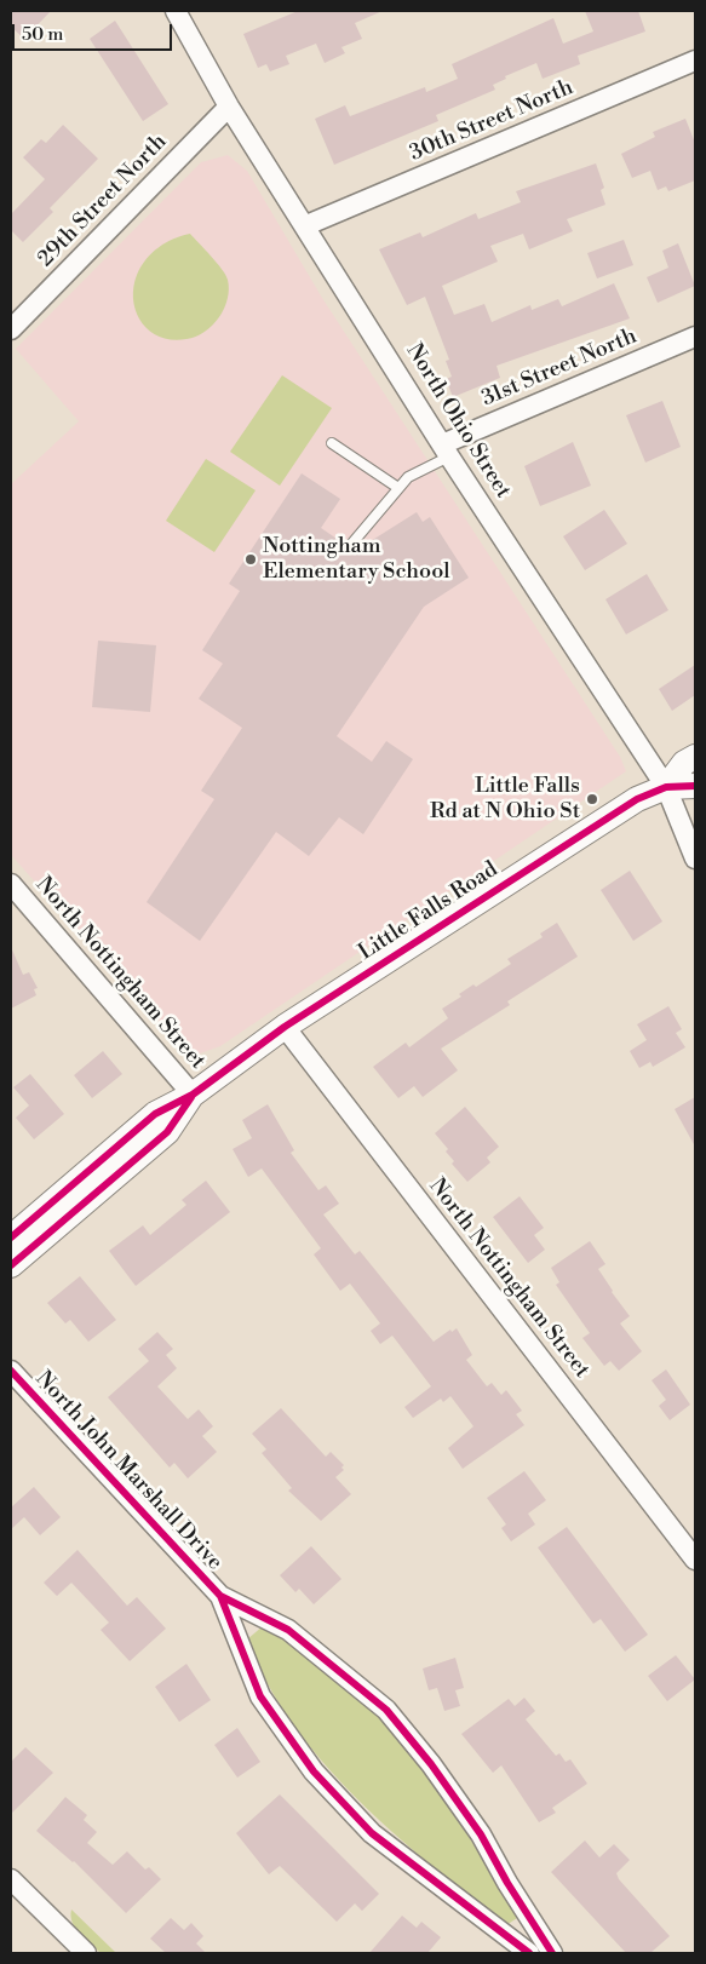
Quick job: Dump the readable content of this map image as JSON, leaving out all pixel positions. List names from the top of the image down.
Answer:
{
  "streets": {
    "street": [
      "30th Street North",
      "29th Street North",
      "31st Street North",
      "North Ohio Street",
      "Little Falls Road",
      "North Nottingham Street",
      "North John Marshall Drive"
    ]
  },
  "crossings": [
    ["30th Street North", "North Ohio Street"],
    ["29th Street North", "North Ohio Street"],
    ["31st Street North", "North Ohio Street"],
    ["North Ohio Street", "Little Falls Road"],
    ["Little Falls Road", "North Nottingham Street"]
  ],
  "places": ["Nottingham Elementary School", "Little Falls Rd at N Ohio St"],
  "scale_bar": "50 m"
}
